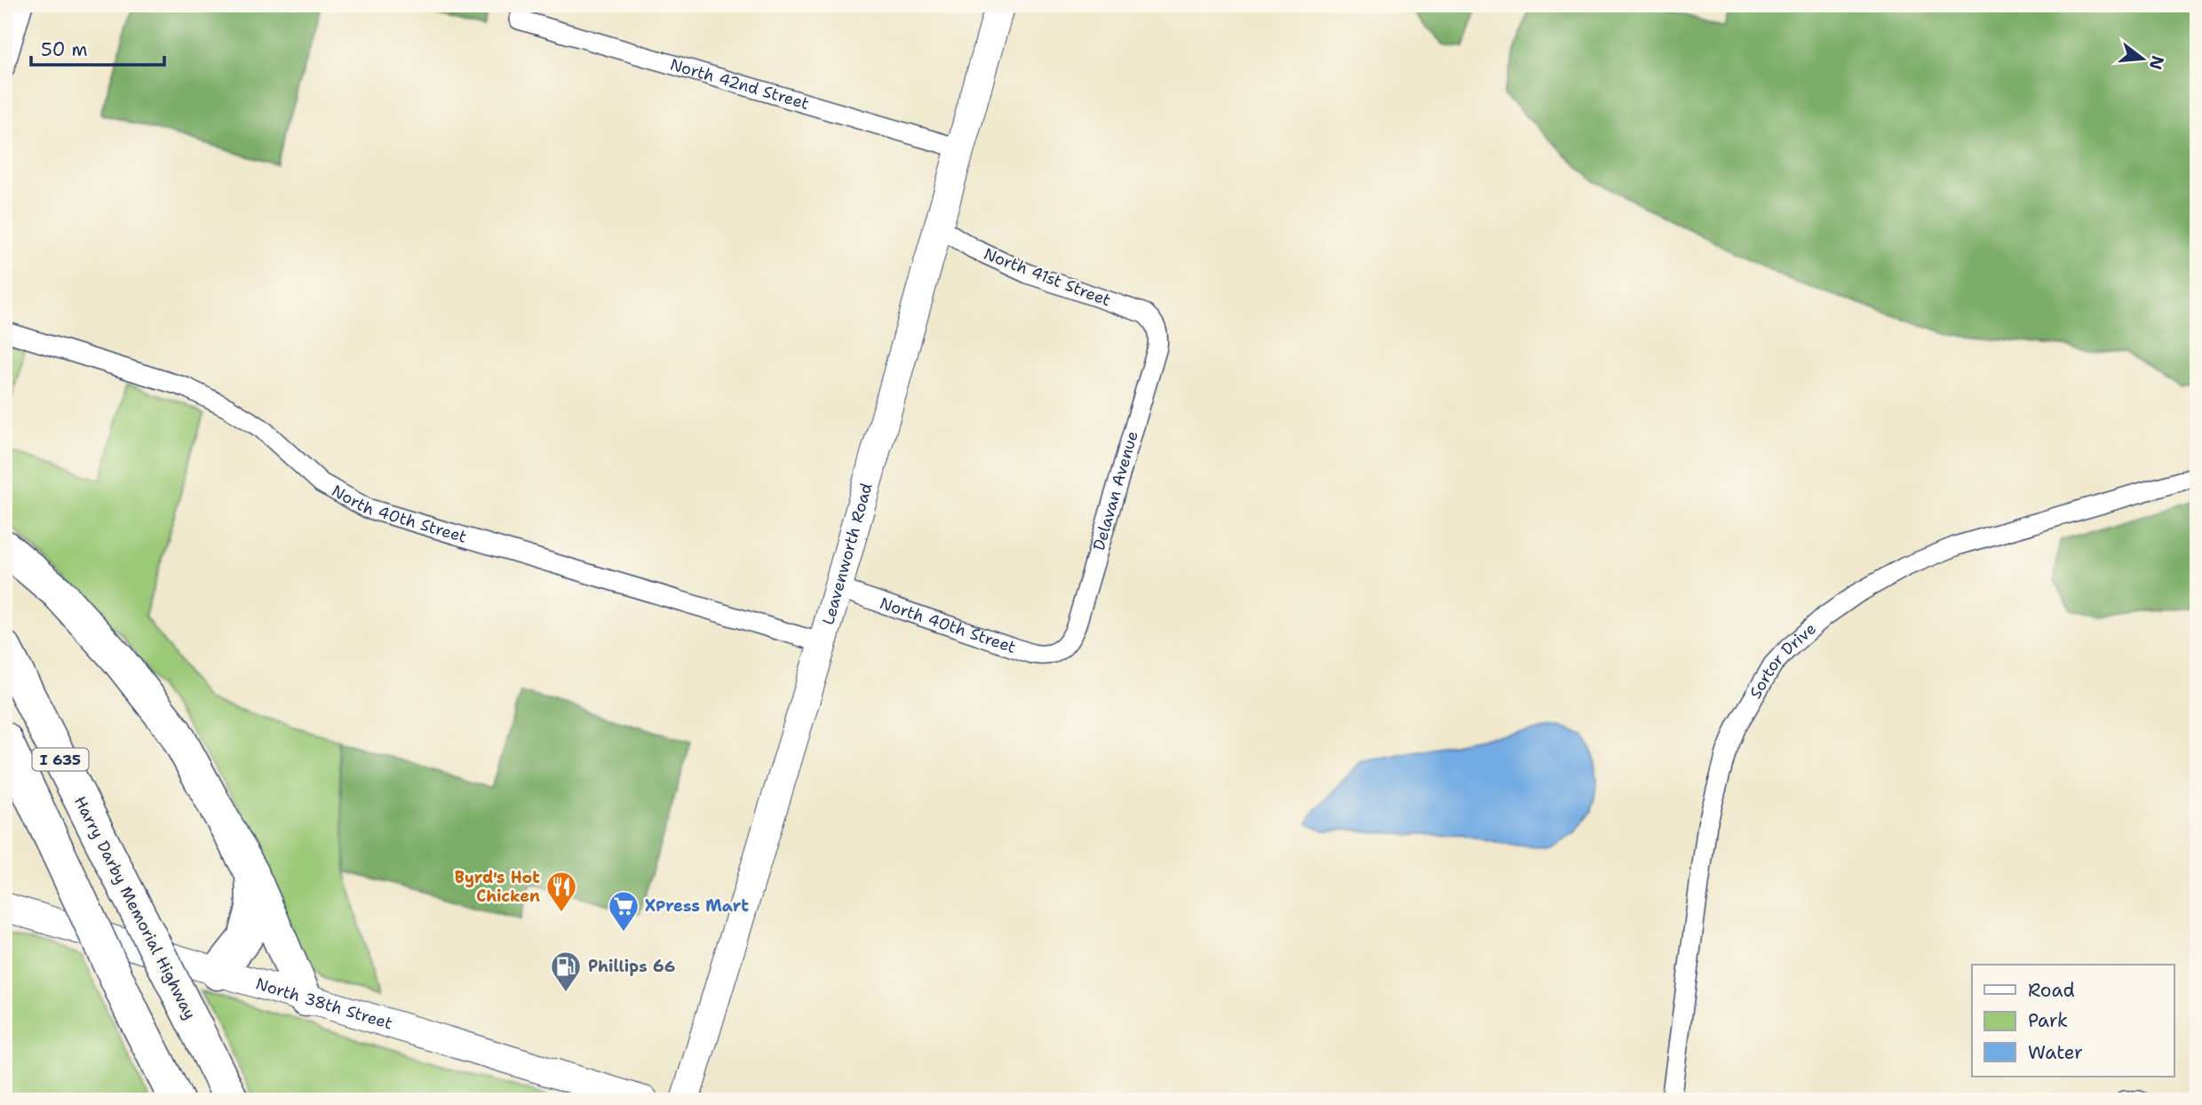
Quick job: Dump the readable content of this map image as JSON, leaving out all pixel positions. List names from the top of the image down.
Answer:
{
  "streets": {
    "highway": ["I 635", "Harry Darby Memorial Highway"],
    "main road": ["Leavenworth Road", "North 38th Street"],
    "street": [
      "North 42nd Street",
      "North 41st Street",
      "Delavan Avenue",
      "North 40th Street",
      "Sortor Drive"
    ]
  },
  "crossings": [
    ["North 42nd Street", "Leavenworth Road"],
    ["North 41st Street", "Delavan Avenue"],
    ["North 41st Street", "Leavenworth Road"],
    ["Delavan Avenue", "North 40th Street"],
    ["North 40th Street", "Leavenworth Road"]
  ],
  "places": {
    "restaurant": ["Byrd's Hot Chicken"],
    "supermarket": ["XPress Mart"],
    "fuel station": ["Phillips 66"]
  },
  "legend": ["Road", "Park", "Water"],
  "scale_bar": "50 m",
  "north": "right"
}
